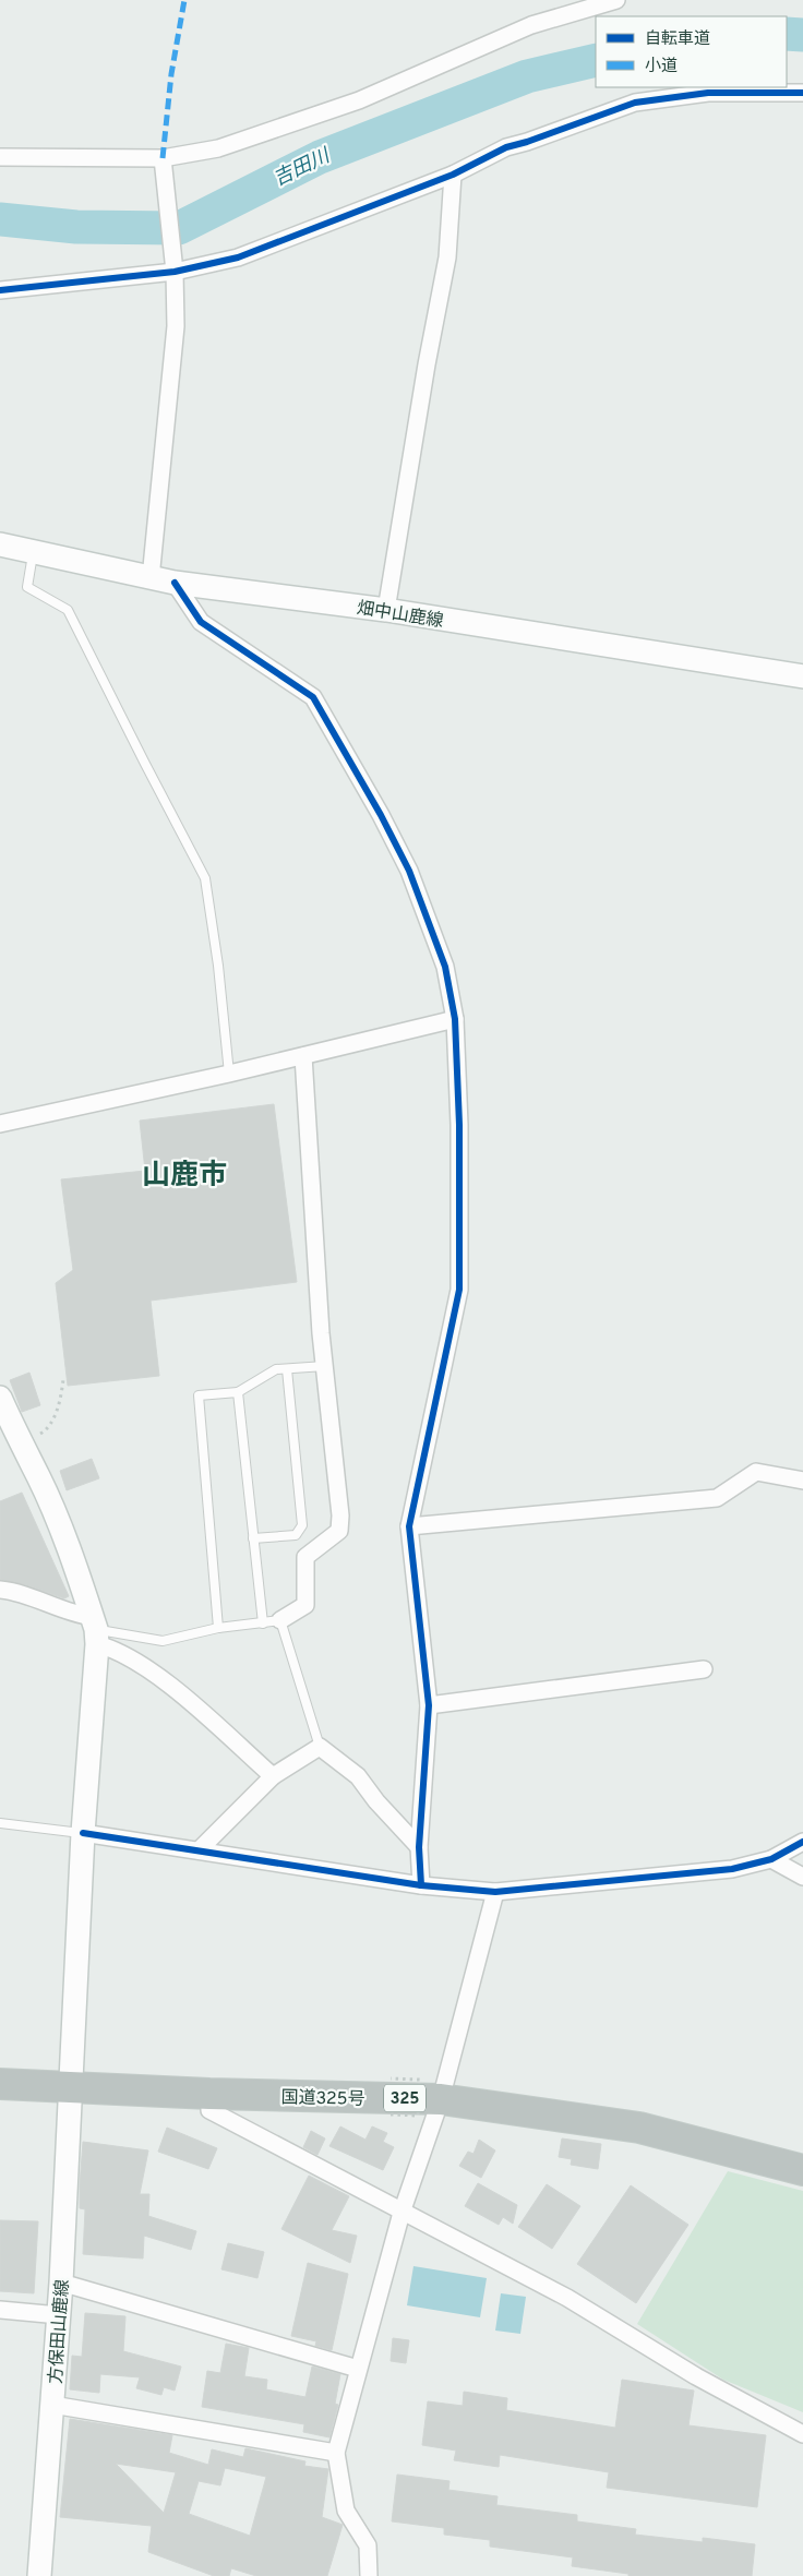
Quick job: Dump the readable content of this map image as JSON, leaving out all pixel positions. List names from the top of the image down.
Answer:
{
  "streets": {
    "highway": ["国道325号", "325"],
    "main road": ["畑中山鹿線", "方保田山鹿線"]
  },
  "crossings": [
    ["国道325号", "方保田山鹿線"]
  ],
  "districts": ["山鹿市"],
  "water": ["吉田川"],
  "legend": ["自転車道", "小道"]
}
